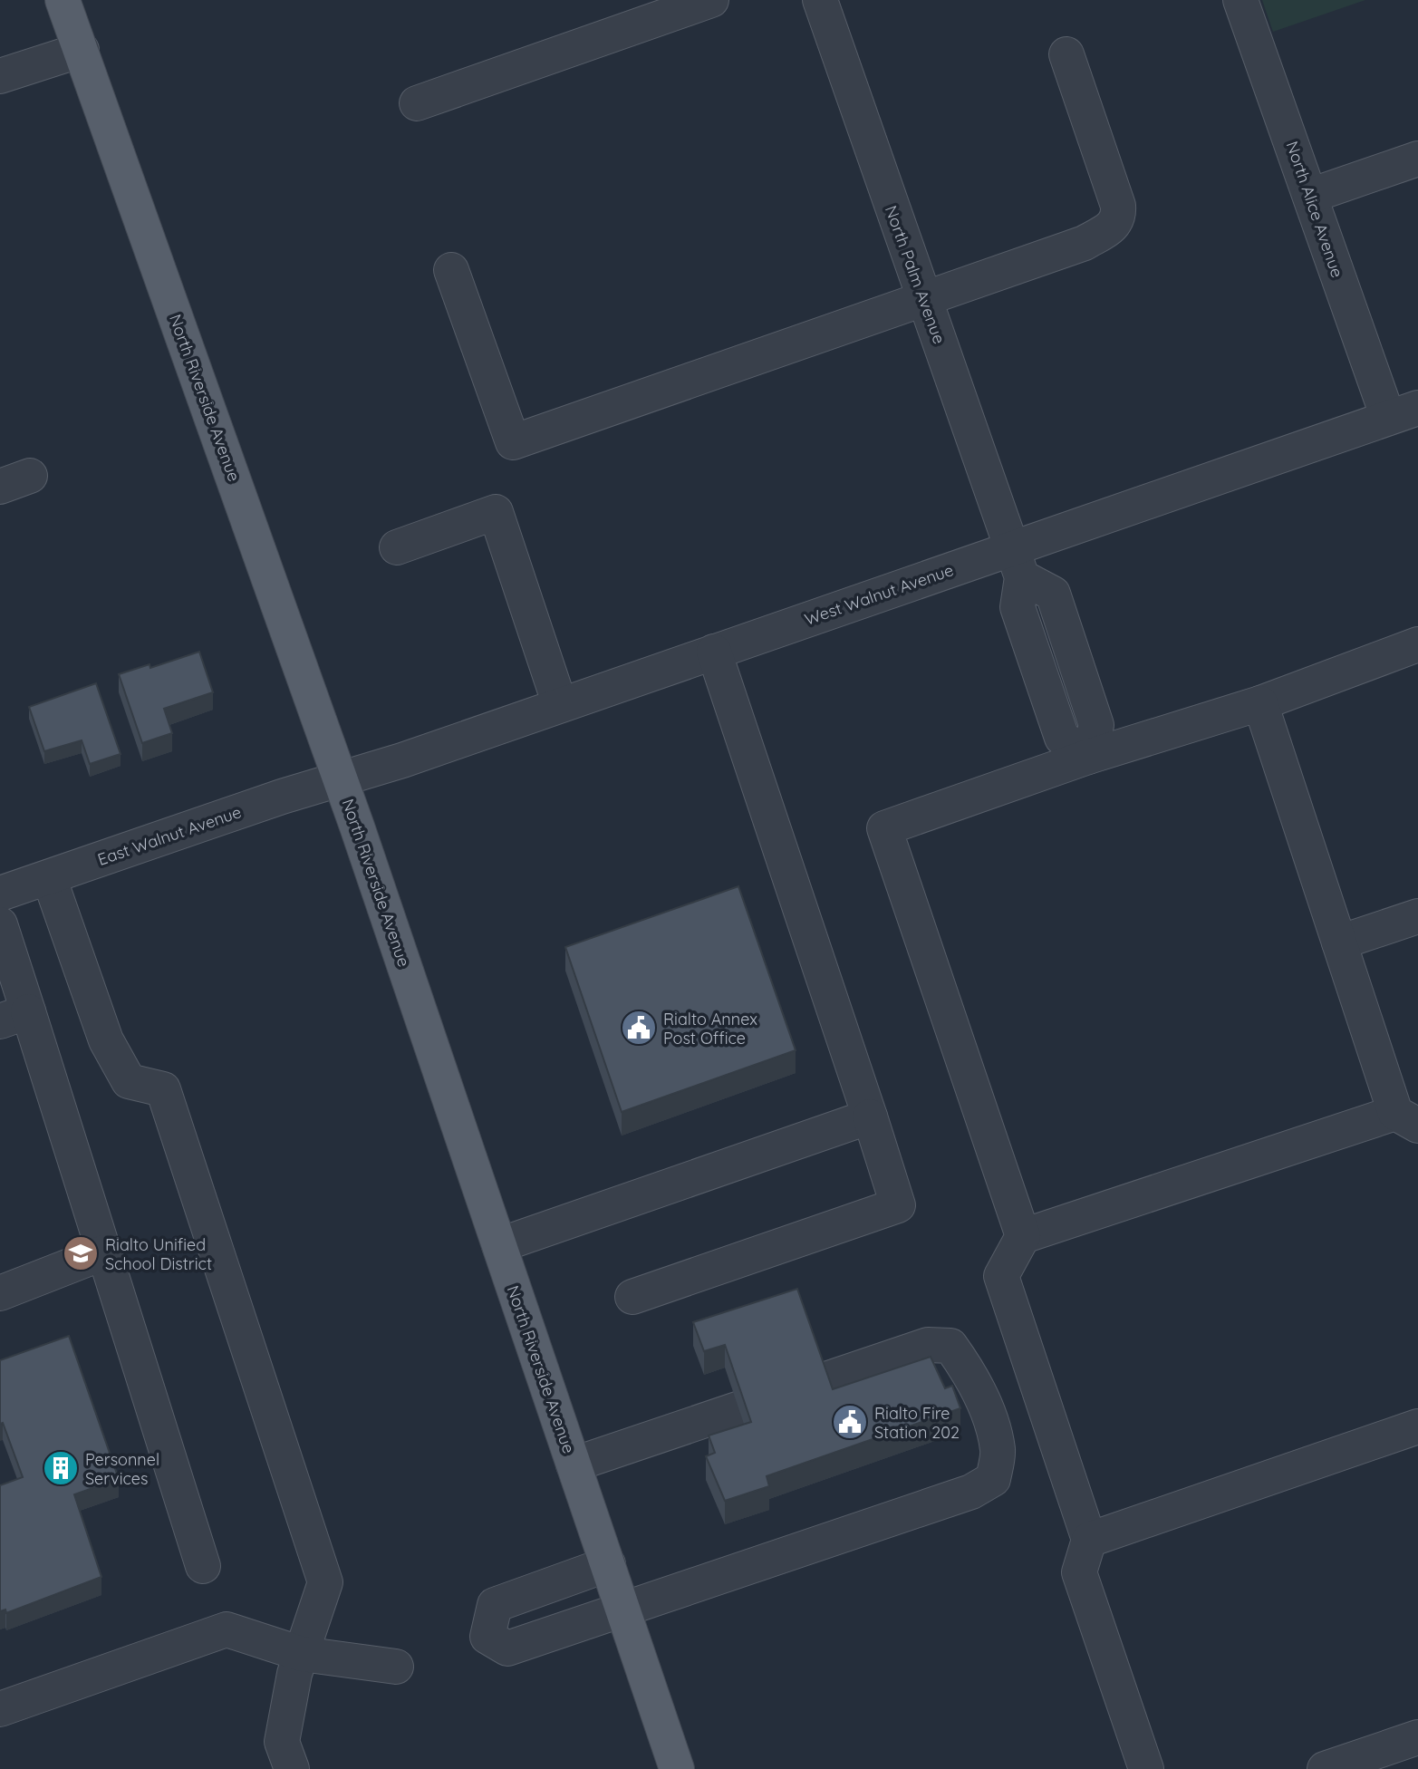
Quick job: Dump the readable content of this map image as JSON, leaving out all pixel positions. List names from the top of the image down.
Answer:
{
  "streets": {
    "main road": ["North Riverside Avenue"],
    "street": [
      "North Alice Avenue",
      "North Palm Avenue",
      "West Walnut Avenue",
      "East Walnut Avenue"
    ]
  },
  "crossings": [
    ["North Alice Avenue", "West Walnut Avenue"],
    ["North Palm Avenue", "West Walnut Avenue"],
    ["North Riverside Avenue", "West Walnut Avenue"],
    ["North Riverside Avenue", "East Walnut Avenue"],
    ["West Walnut Avenue", "East Walnut Avenue"]
  ],
  "places": {
    "public building": ["Rialto Annex Post Office", "Rialto Fire Station 202"],
    "school or university": ["Rialto Unified School District"],
    "building": ["Personnel Services"]
  }
}
